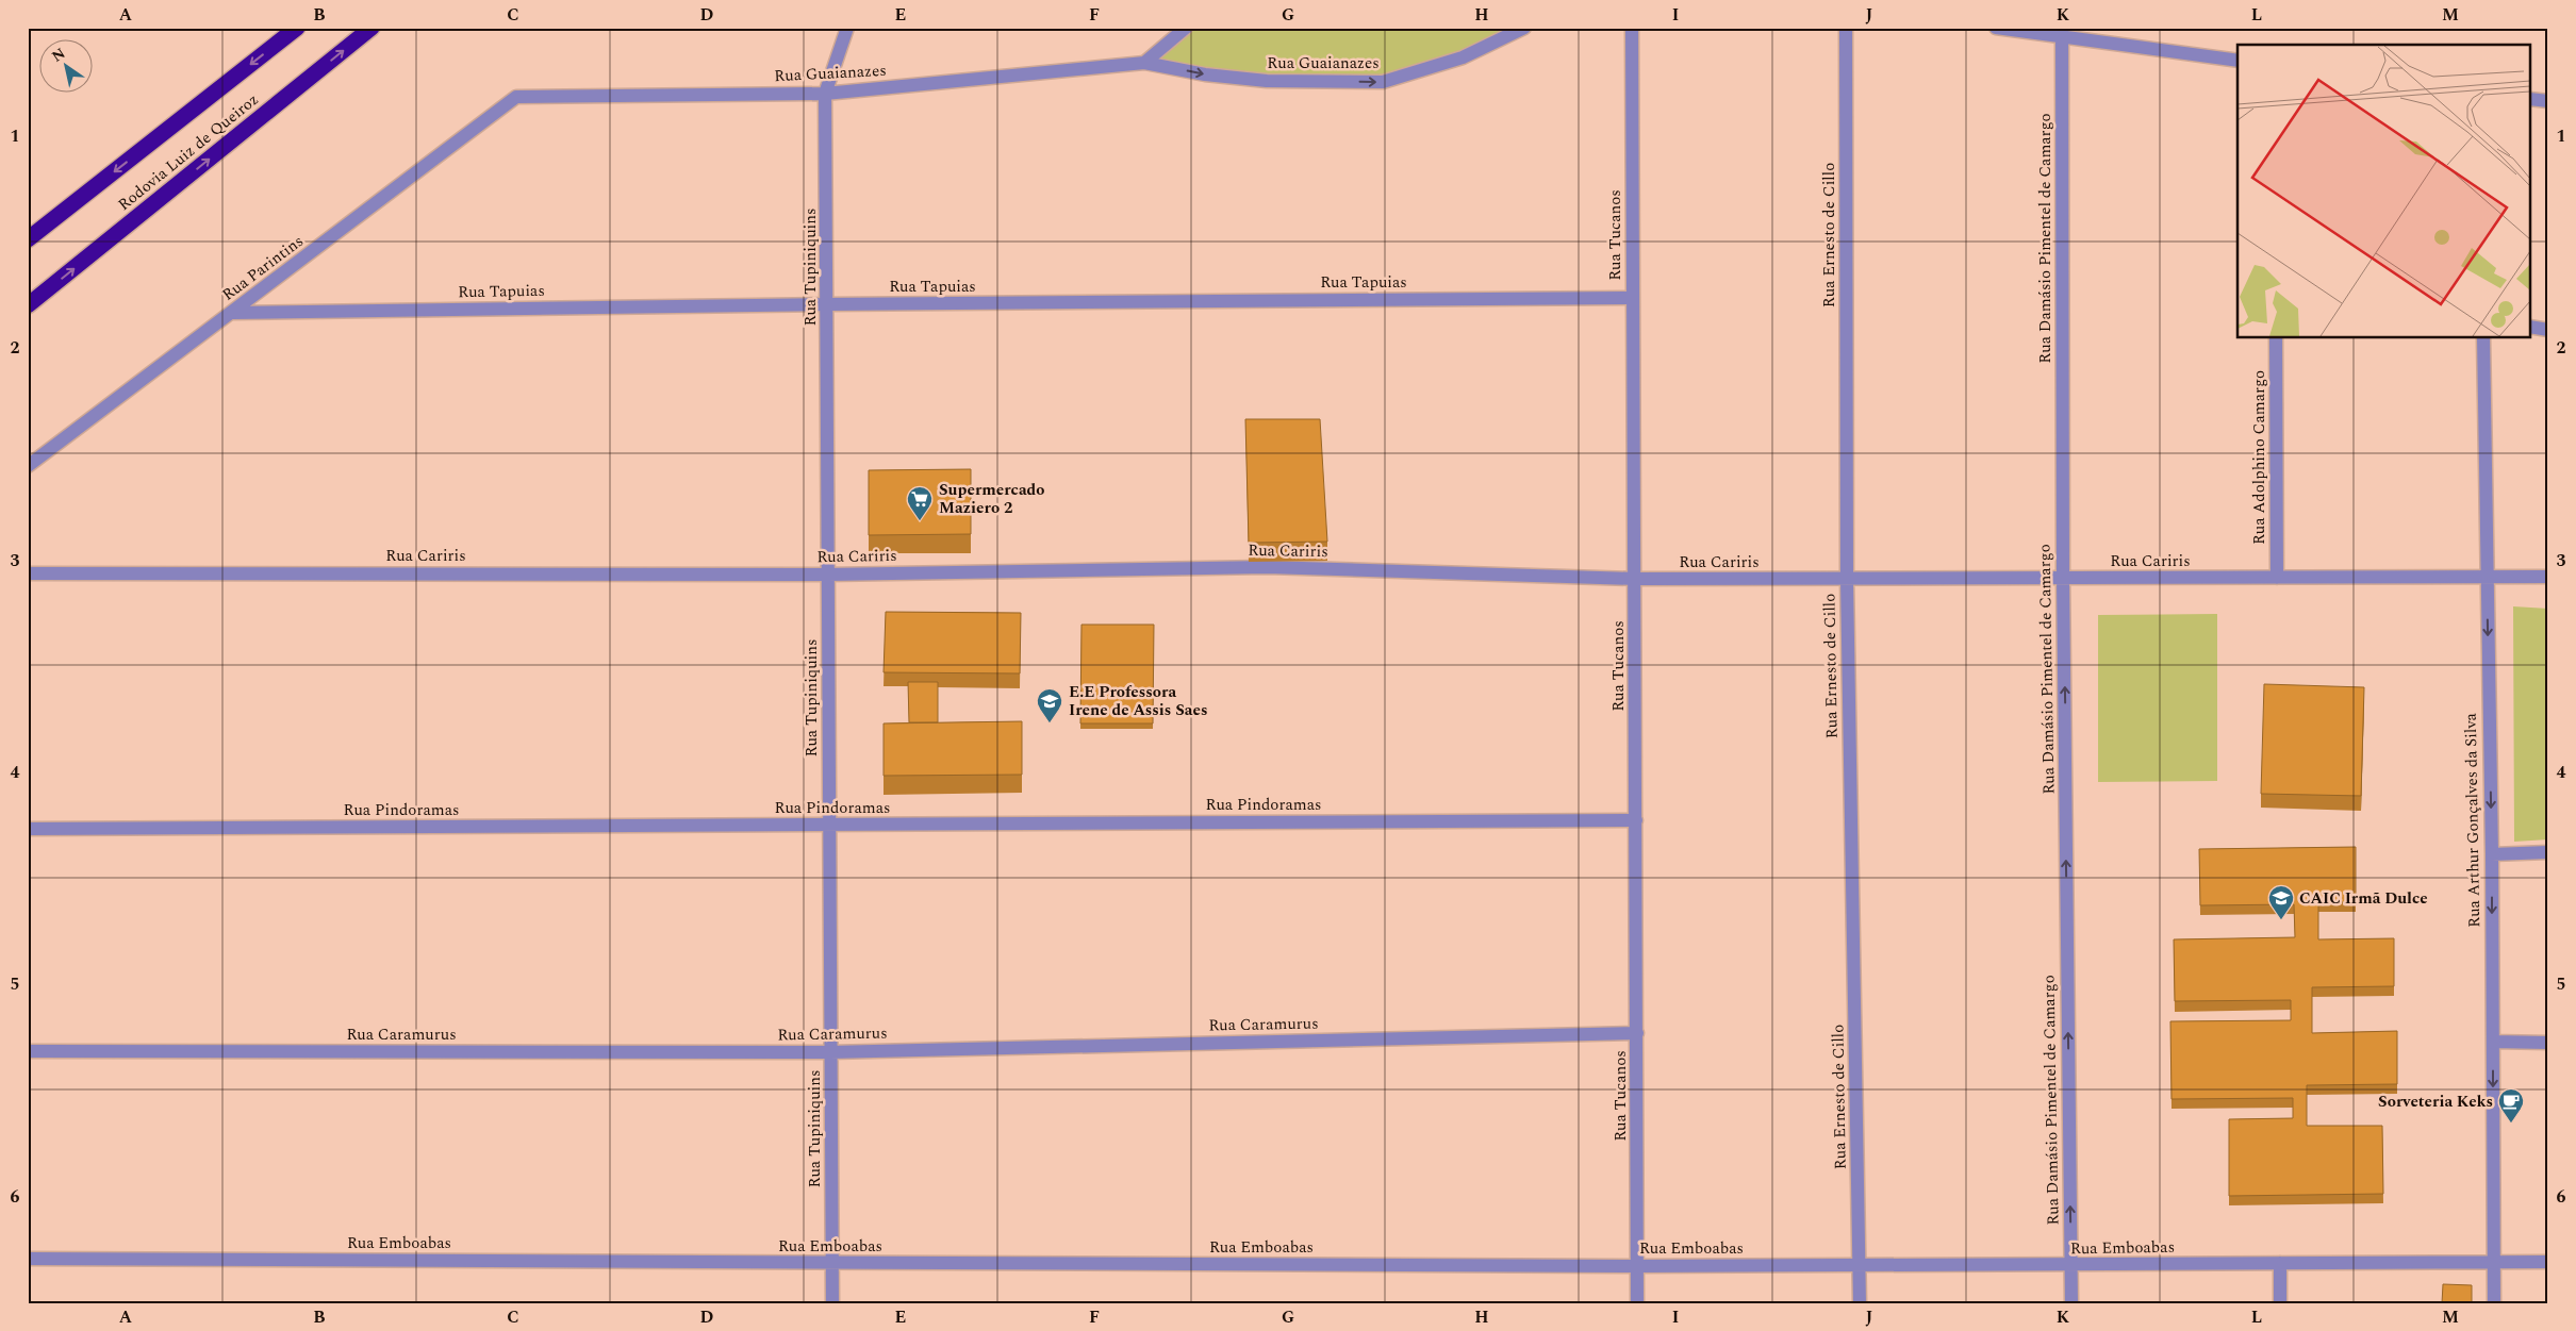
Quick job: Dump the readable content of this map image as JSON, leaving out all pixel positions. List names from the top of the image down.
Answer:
{
  "streets": {
    "highway": ["Rodovia Luiz de Queiroz"],
    "street": [
      "Rua Guaianazes",
      "Rua Tucanos",
      "Rua Ernesto de Cillo",
      "Rua Damásio Pimentel de Camargo",
      "Rua Tupiniquins",
      "Rua Parintins",
      "Rua Tapuias",
      "Rua Adolphino Camargo",
      "Rua Cariris",
      "Rua Pindoramas",
      "Rua Arthur Gonçalves da Silva",
      "Rua Caramurus",
      "Rua Emboabas"
    ]
  },
  "crossings": [
    ["Rua Guaianazes", "Rua Tupiniquins"],
    ["Rua Guaianazes", "Rua Parintins"],
    ["Rua Tucanos", "Rua Tapuias"],
    ["Rua Tucanos", "Rua Cariris"],
    ["Rua Tucanos", "Rua Pindoramas"],
    ["Rua Tucanos", "Rua Caramurus"],
    ["Rua Tucanos", "Rua Emboabas"],
    ["Rua Ernesto de Cillo", "Rua Cariris"],
    ["Rua Ernesto de Cillo", "Rua Emboabas"],
    ["Rua Damásio Pimentel de Camargo", "Rua Cariris"],
    ["Rua Damásio Pimentel de Camargo", "Rua Emboabas"],
    ["Rua Tupiniquins", "Rua Tapuias"],
    ["Rua Tupiniquins", "Rua Cariris"],
    ["Rua Tupiniquins", "Rua Pindoramas"],
    ["Rua Tupiniquins", "Rua Caramurus"],
    ["Rua Tupiniquins", "Rua Emboabas"],
    ["Rua Parintins", "Rua Tapuias"],
    ["Rua Adolphino Camargo", "Rua Cariris"],
    ["Rua Cariris", "Rua Arthur Gonçalves da Silva"],
    ["Rua Arthur Gonçalves da Silva", "Rua Emboabas"]
  ],
  "one_way": ["Rua Guaianazes", "Rua Damásio Pimentel de Camargo", "Rua Arthur Gonçalves da Silva"],
  "places": {
    "supermarket": ["Supermercado Maziero 2"],
    "school or university": ["E.E Professora Irene de Assis Saes", "CAIC Irmã Dulce"],
    "cafe": ["Sorveteria Keks"]
  },
  "north": "top left",
  "grid": {
    "columns": [
      "A",
      "B",
      "C",
      "D",
      "E",
      "F",
      "G",
      "H",
      "I",
      "J",
      "K",
      "L",
      "M"
    ],
    "rows": [
      "1",
      "2",
      "3",
      "4",
      "5",
      "6"
    ]
  }
}
